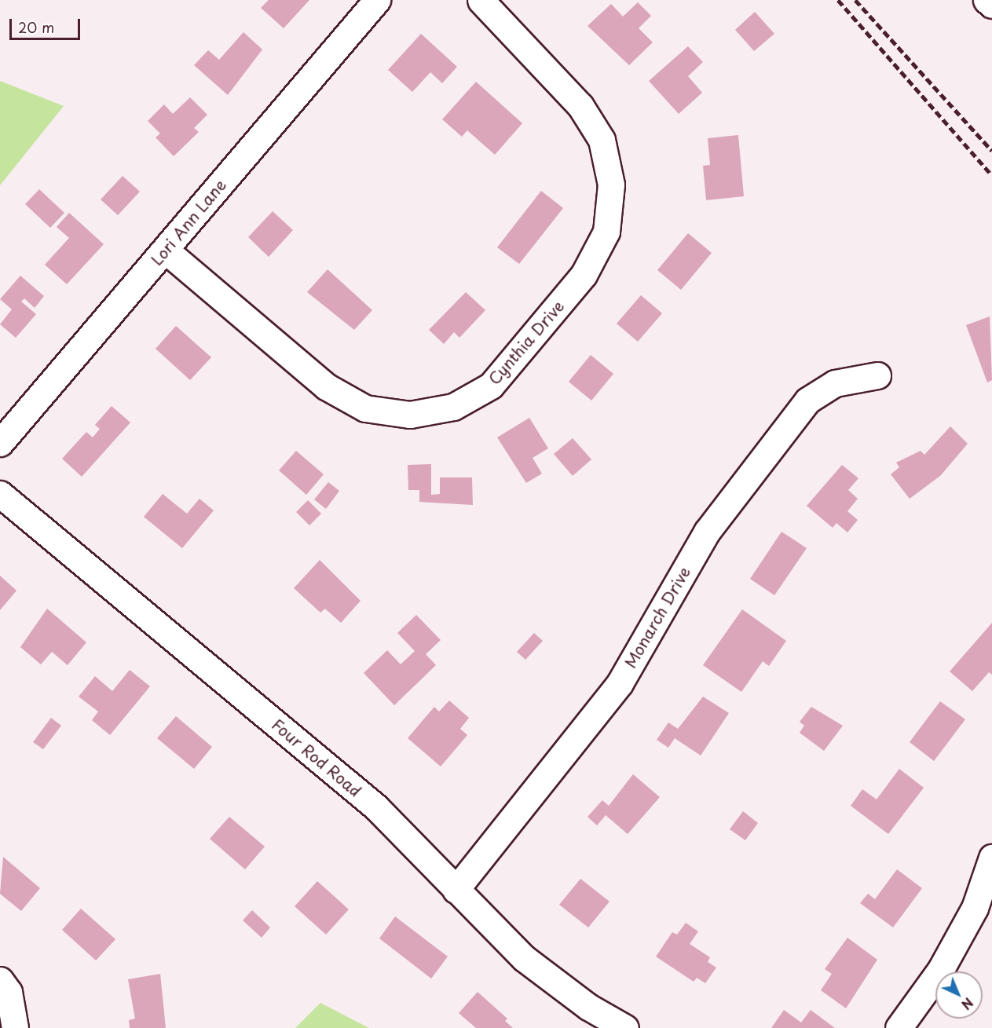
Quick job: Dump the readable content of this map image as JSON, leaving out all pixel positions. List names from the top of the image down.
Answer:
{
  "streets": {
    "street": [
      "Lori Ann Lane",
      "Cynthia Drive",
      "Monarch Drive",
      "Four Rod Road"
    ]
  },
  "crossings": [
    ["Lori Ann Lane", "Cynthia Drive"],
    ["Monarch Drive", "Four Rod Road"]
  ],
  "scale_bar": "20 m",
  "north": "bottom right"
}
